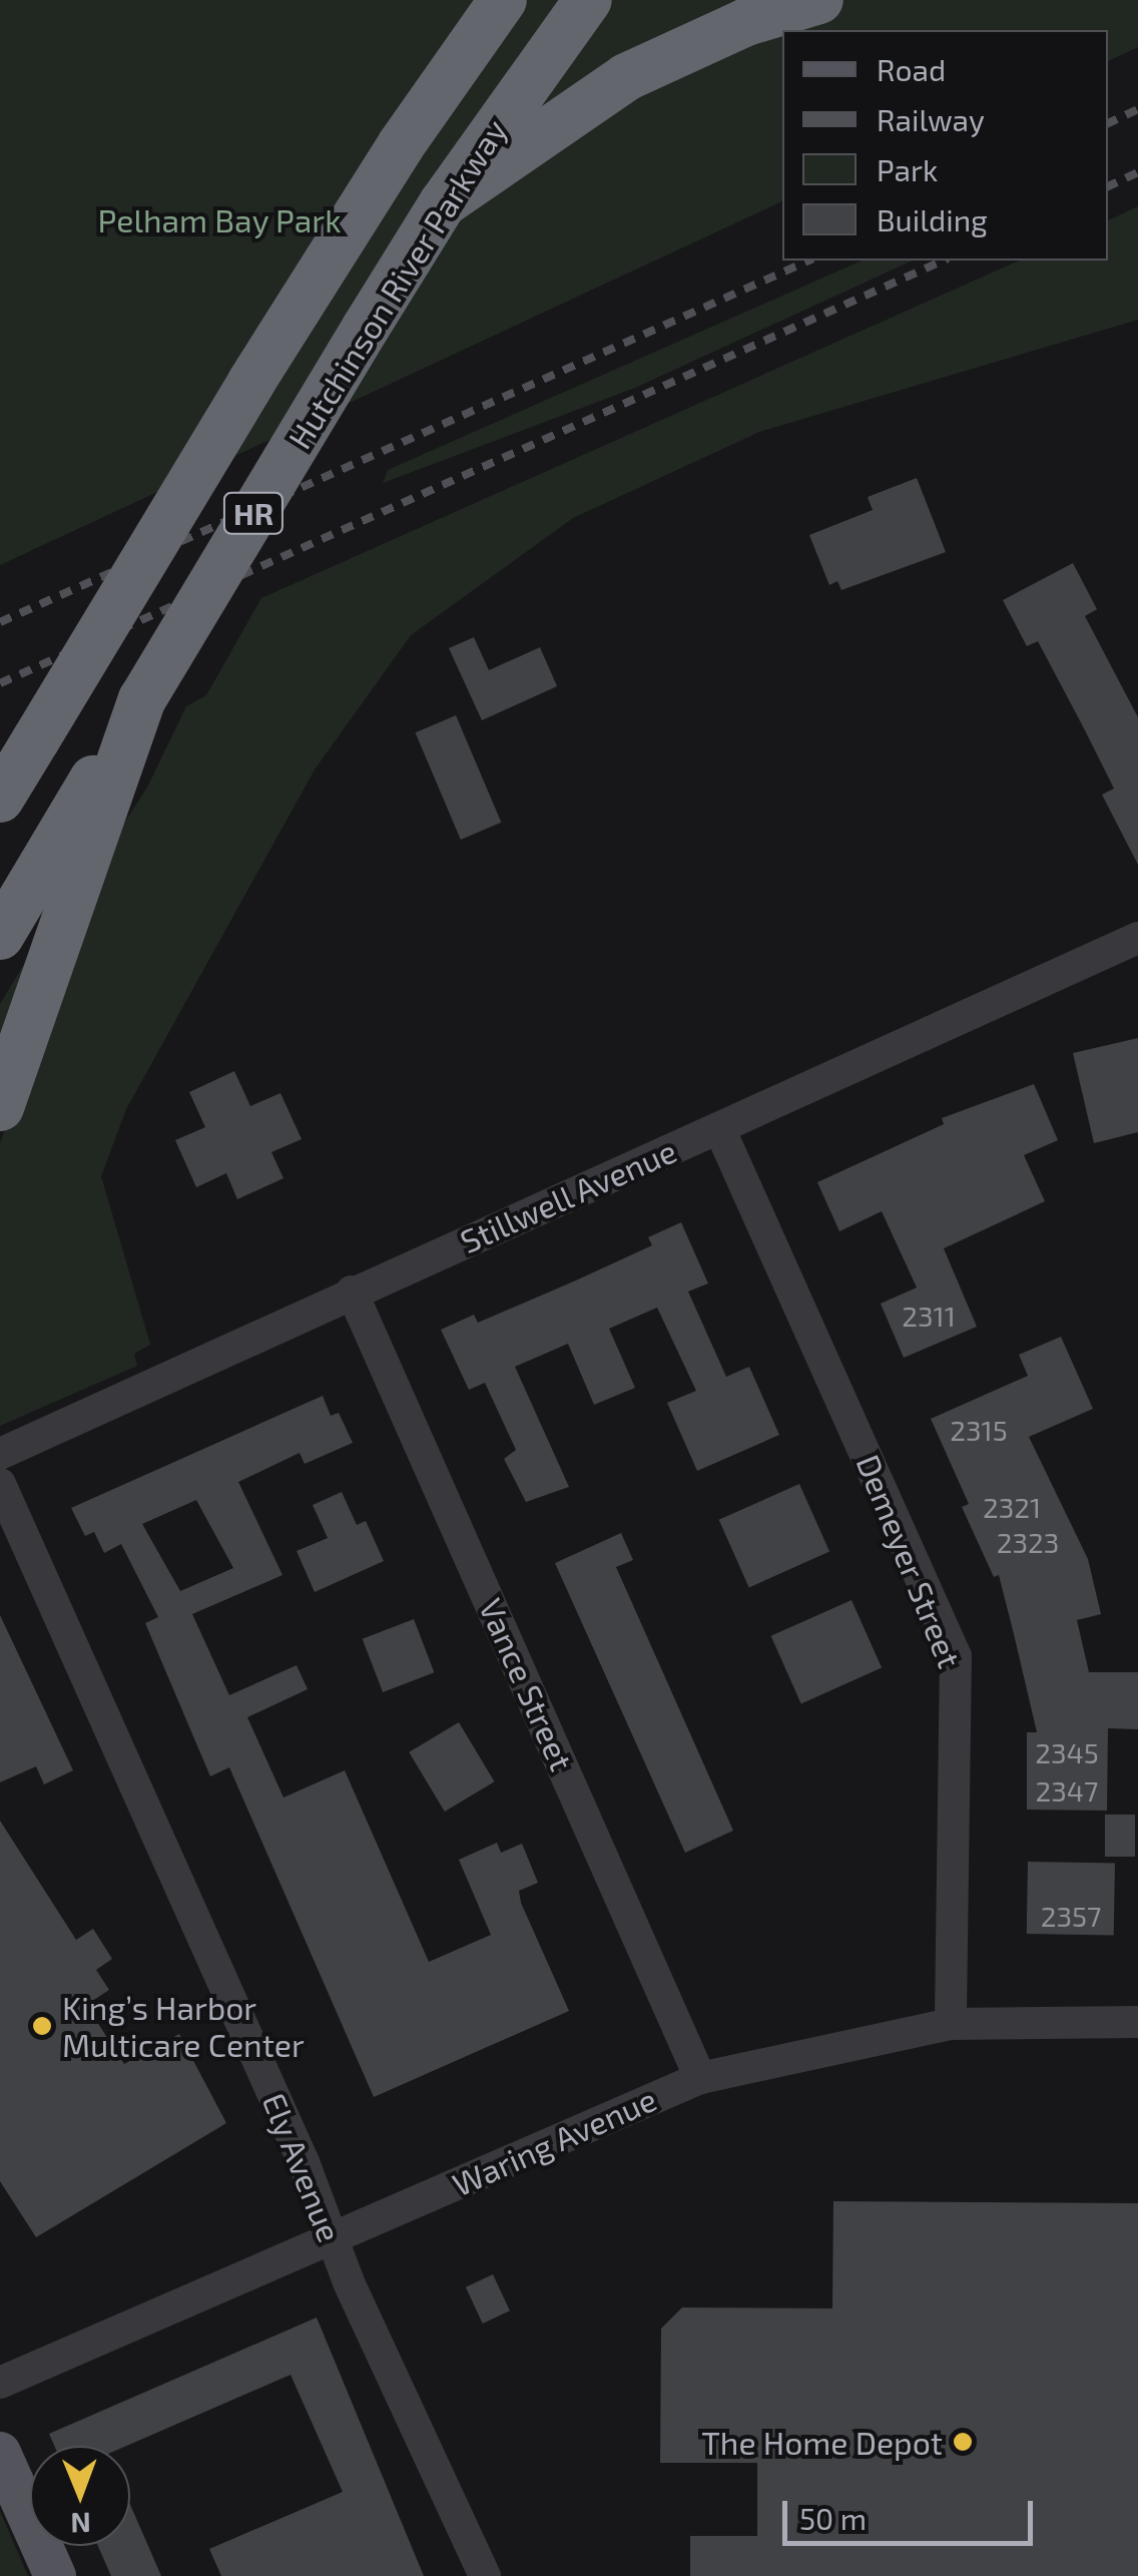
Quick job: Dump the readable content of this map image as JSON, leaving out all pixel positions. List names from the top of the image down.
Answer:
{
  "streets": {
    "highway": ["Hutchinson River Parkway", "HR"],
    "street": [
      "Stillwell Avenue",
      "Demeyer Street",
      "Vance Street",
      "Waring Avenue",
      "Ely Avenue"
    ]
  },
  "crossings": [
    ["Stillwell Avenue", "Demeyer Street"],
    ["Stillwell Avenue", "Vance Street"],
    ["Demeyer Street", "Waring Avenue"],
    ["Vance Street", "Waring Avenue"],
    ["Waring Avenue", "Ely Avenue"]
  ],
  "parks": ["Pelham Bay Park"],
  "places": ["King’s Harbor Multicare Center", "The Home Depot"],
  "house_numbers": [
    "2311",
    "2315",
    "2321",
    "2323",
    "2345",
    "2347",
    "2357"
  ],
  "legend": [
    "Road",
    "Railway",
    "Park",
    "Building"
  ],
  "scale_bar": "50 m",
  "north": "bottom"
}
